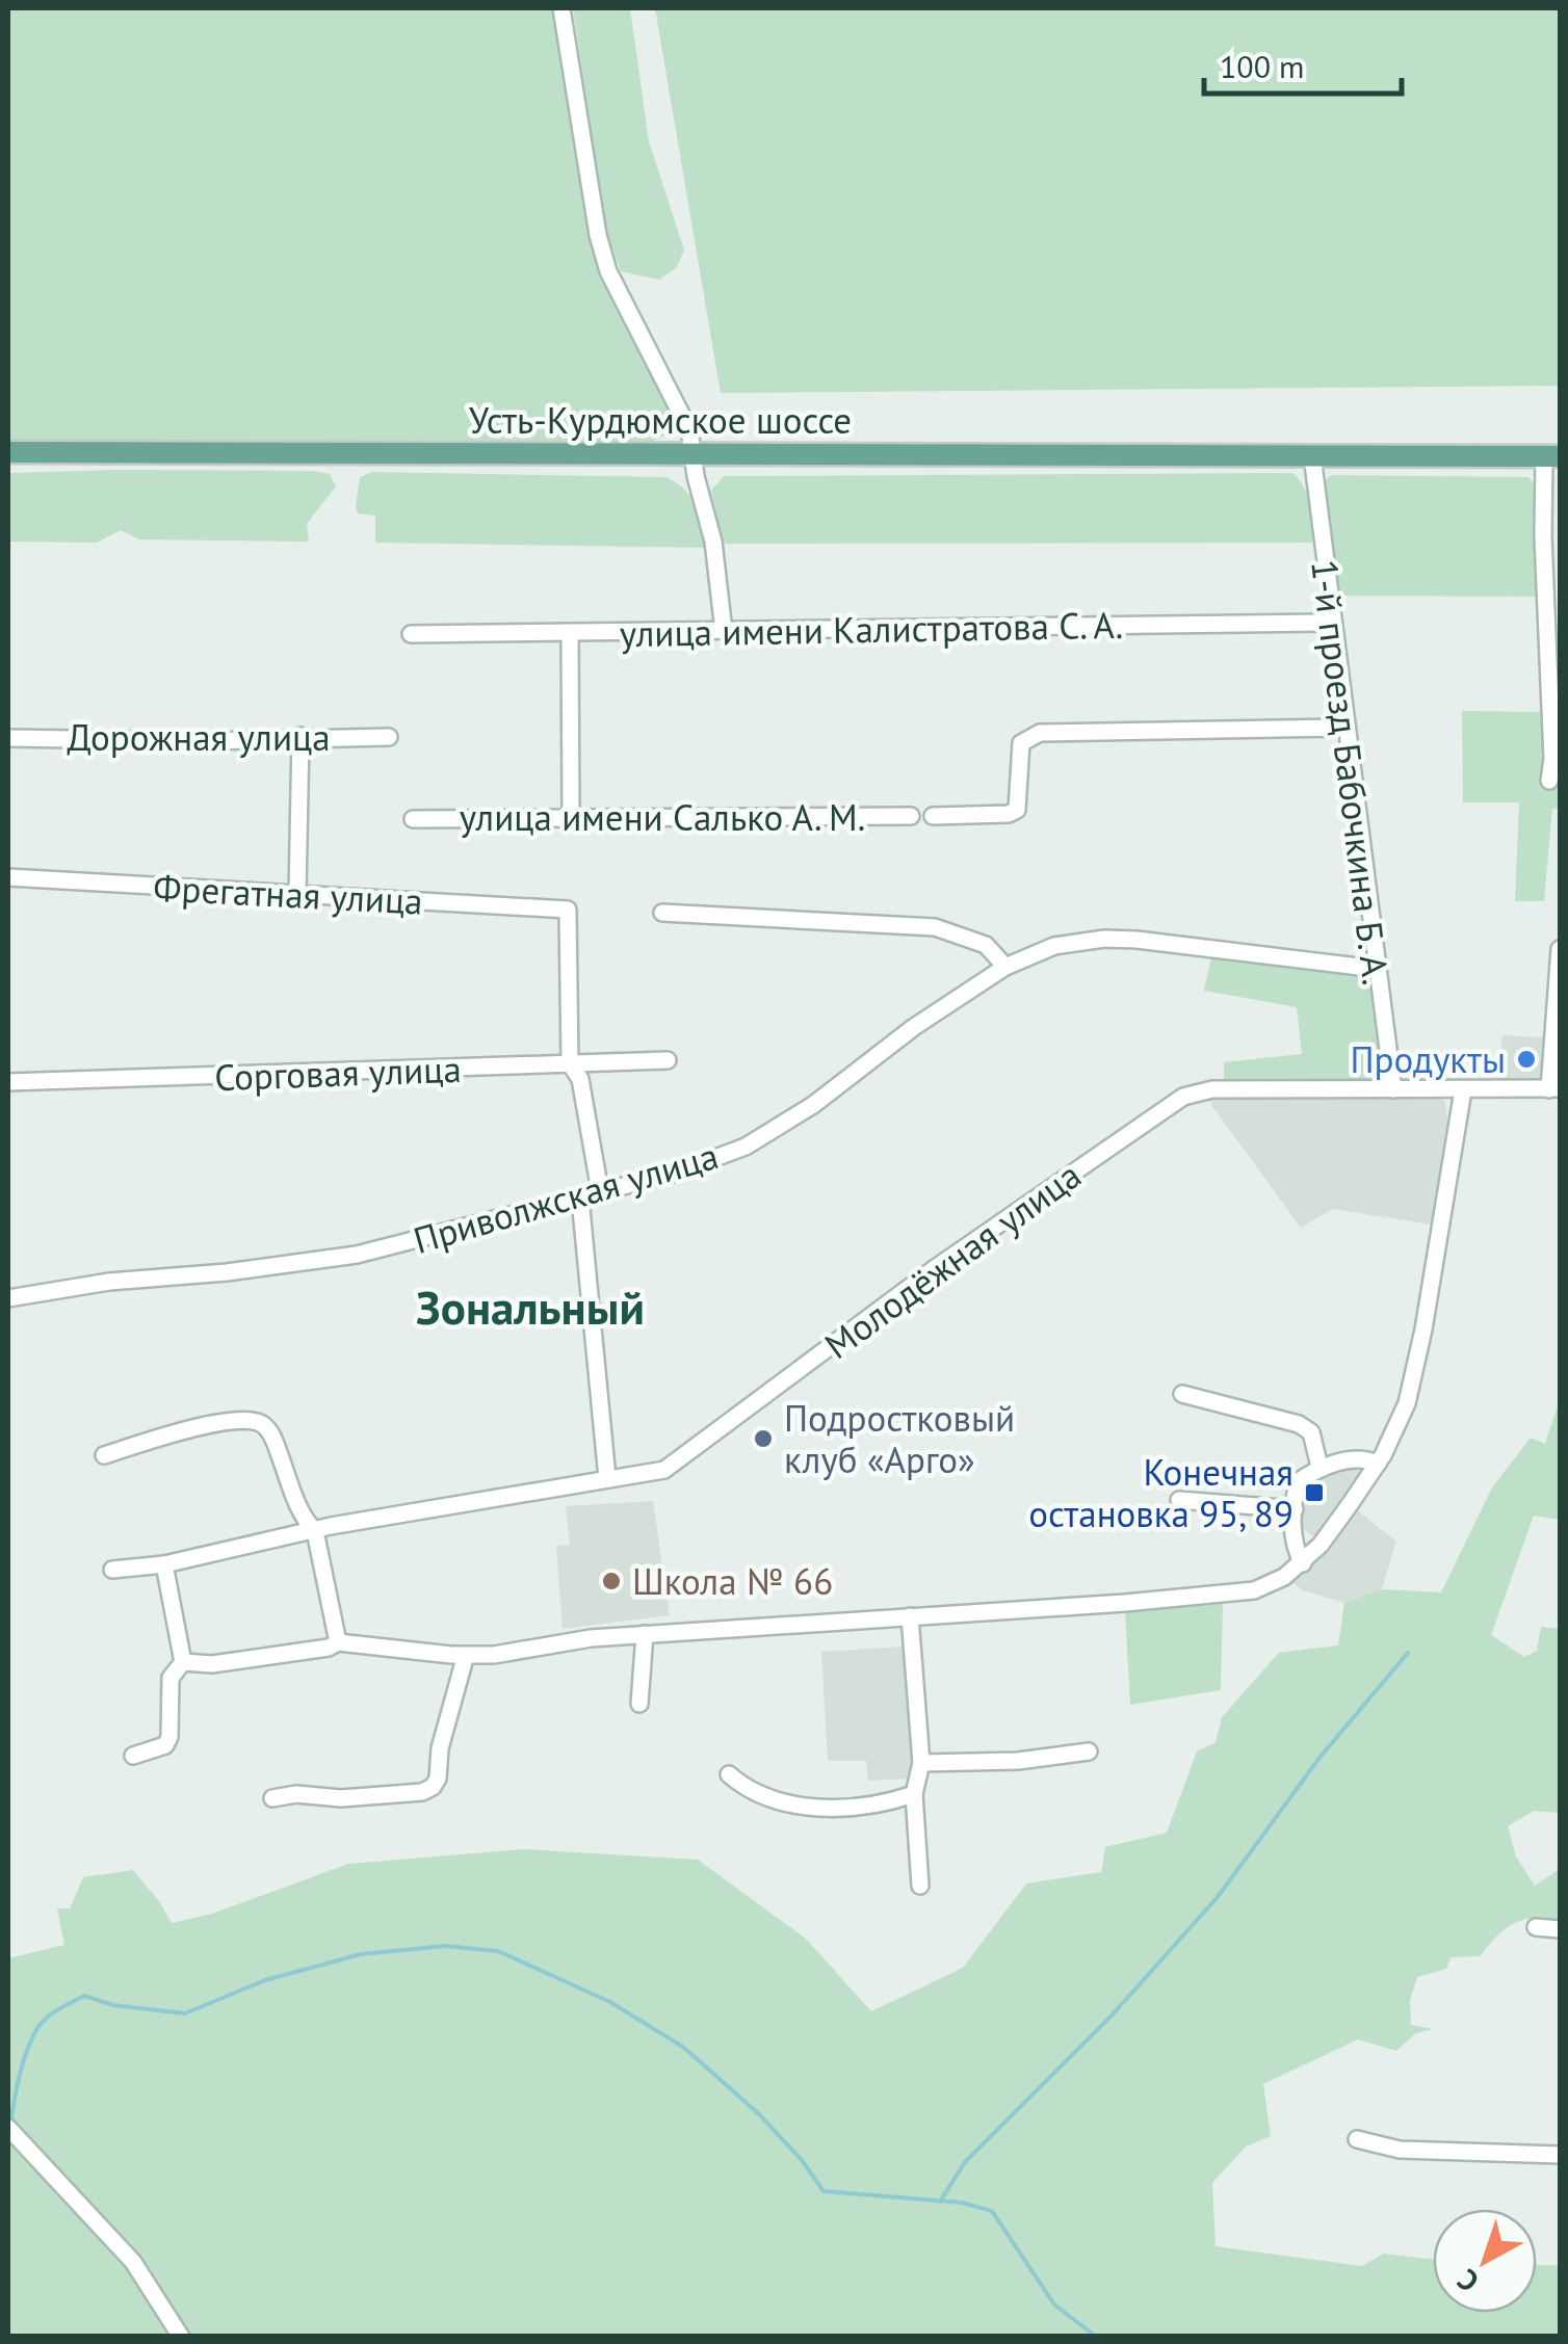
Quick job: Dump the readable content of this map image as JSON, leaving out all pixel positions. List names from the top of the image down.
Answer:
{
  "streets": {
    "main road": ["Усть-Курдюмское шоссе"],
    "street": [
      "улица имени Калистратова С. А.",
      "Дорожная улица",
      "1-й проезд Бабочкина Б. А.",
      "улица имени Салько А. М.",
      "Фрегатная улица",
      "Сорговая улица",
      "Приволжская улица",
      "Молодёжная улица"
    ]
  },
  "crossings": [
    ["Усть-Курдюмское шоссе", "1-й проезд Бабочкина Б. А."],
    ["улица имени Калистратова С. А.", "1-й проезд Бабочкина Б. А."],
    ["1-й проезд Бабочкина Б. А.", "Приволжская улица"],
    ["1-й проезд Бабочкина Б. А.", "Молодёжная улица"],
    ["Фрегатная улица", "Сорговая улица"]
  ],
  "districts": ["Зональный"],
  "places": {
    "other": ["Продукты", "Подростковый клуб «Арго»", "Школа № 66"],
    "transit": ["Конечная остановка 95, 89"]
  },
  "scale_bar": "100 m",
  "north": "bottom left"
}
